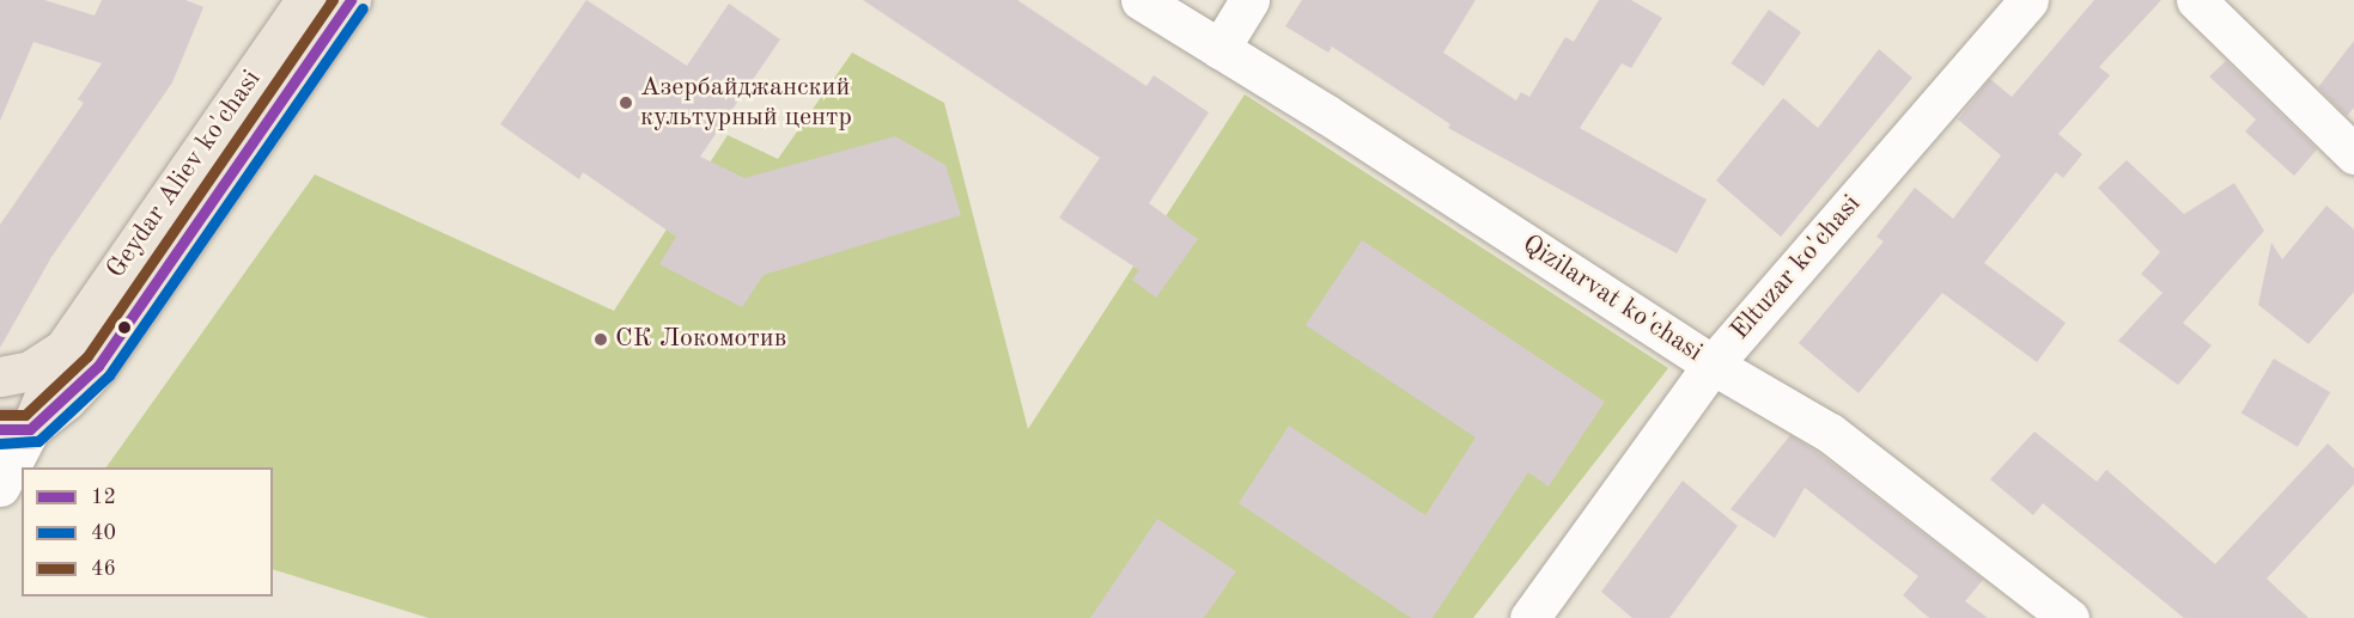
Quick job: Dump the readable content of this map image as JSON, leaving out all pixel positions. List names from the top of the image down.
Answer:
{
  "streets": {
    "main road": ["Geydar Aliev ko'chasi"],
    "street": ["Eltuzar ko'chasi", "Qizilarvat ko'chasi"]
  },
  "crossings": [
    ["Eltuzar ko'chasi", "Qizilarvat ko'chasi"]
  ],
  "places": ["Азербайджанский культурный центр", "СК Локомотив"],
  "lines": ["transit line 12", "transit line 46", "transit line 40"],
  "legend": ["12", "40", "46"]
}
